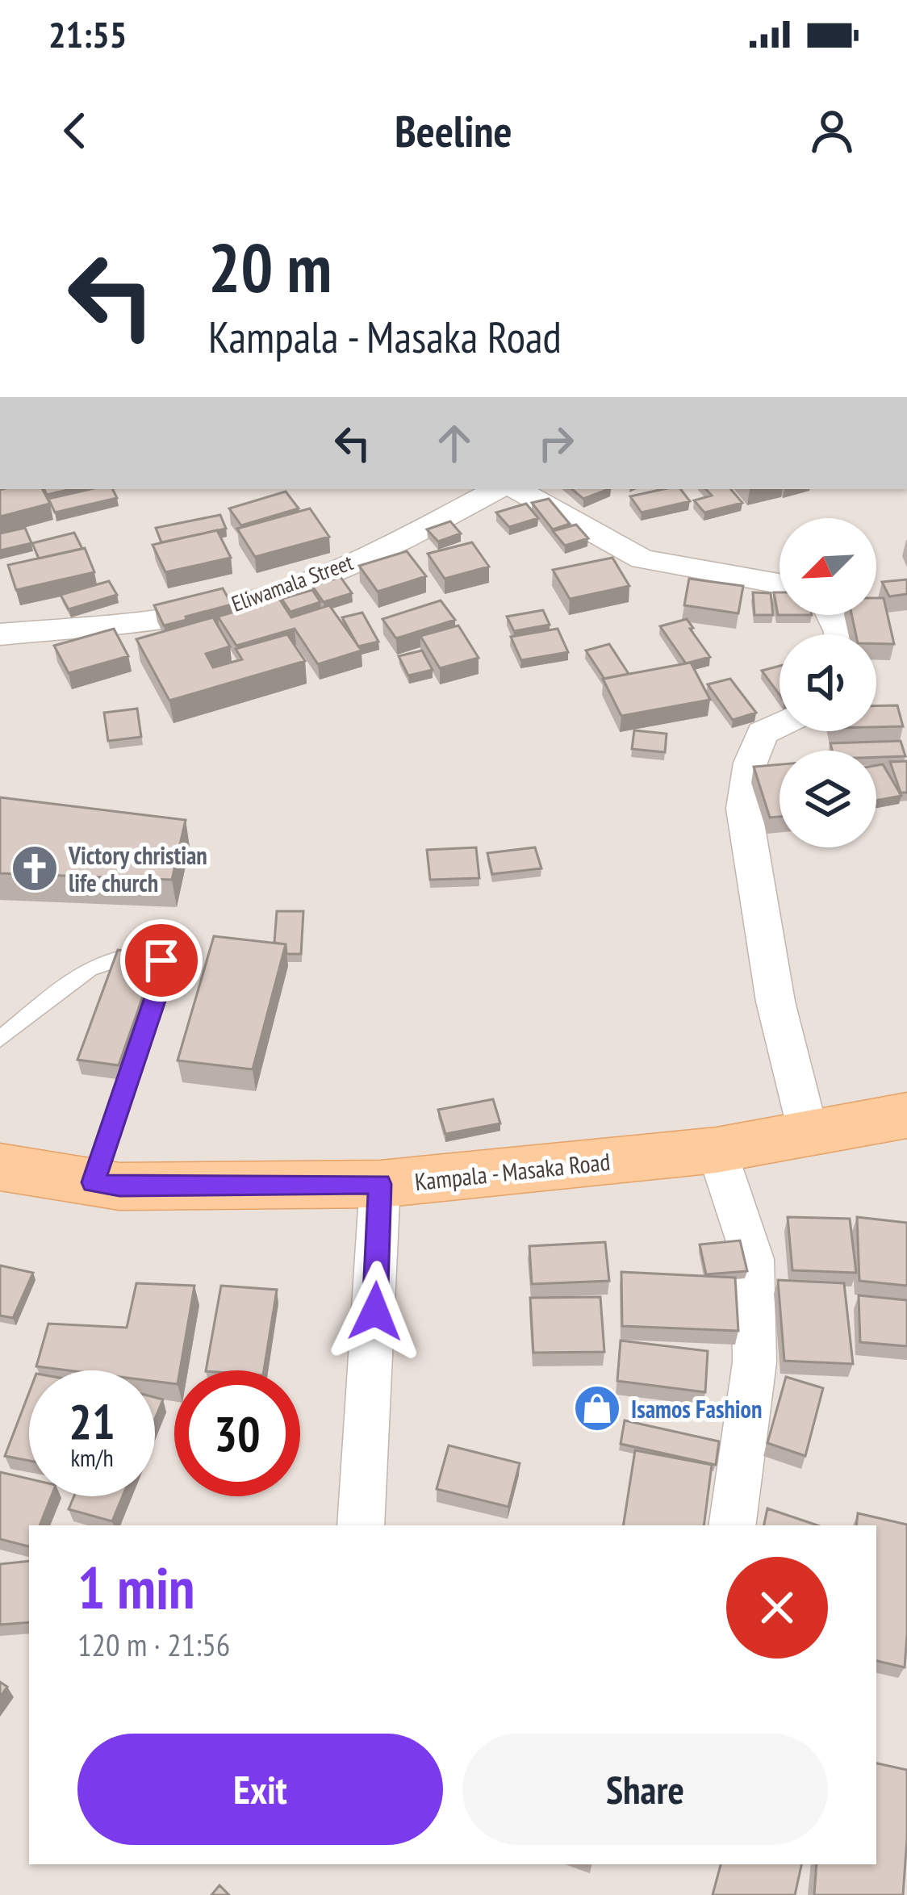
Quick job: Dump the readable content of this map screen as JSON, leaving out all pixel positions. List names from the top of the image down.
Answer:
{
  "streets": {
    "main road": ["Kampala - Masaka Road"],
    "street": ["Eliwamala Street"]
  },
  "places": {
    "church": ["Victory christian life church"],
    "shop": ["Isamos Fashion"]
  },
  "north": "bottom left",
  "page": {
    "status": "21:55",
    "header": "Beeline",
    "turn": ["20 m", "Kampala - Masaka Road"],
    "speed": "21 km/h",
    "limit": "30",
    "heading": ["1 min", "120 m · 21:56"],
    "buttons": ["Exit", "Share"]
  }
}
